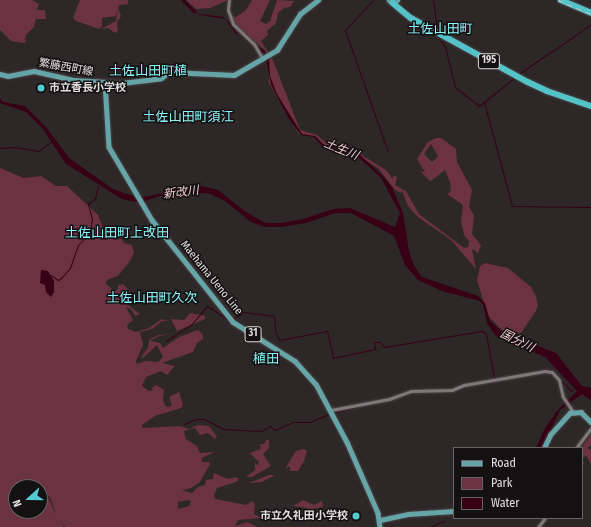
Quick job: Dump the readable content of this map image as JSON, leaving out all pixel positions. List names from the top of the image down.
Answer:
{
  "streets": {
    "highway": ["195"],
    "main road": ["繁藤西町線", "Maehama Ueno Line", "31"]
  },
  "crossings": [
    ["繁藤西町線", "Maehama Ueno Line"]
  ],
  "districts": [
    "土佐山田町",
    "土佐山田町植",
    "土佐山田町須江",
    "土佐山田町上改田",
    "土佐山田町久次",
    "植田"
  ],
  "water": ["土生川", "新改川", "国分川"],
  "places": ["市立香長小学校", "市立久礼田小学校"],
  "legend": ["Road", "Park", "Water"],
  "north": "left"
}
